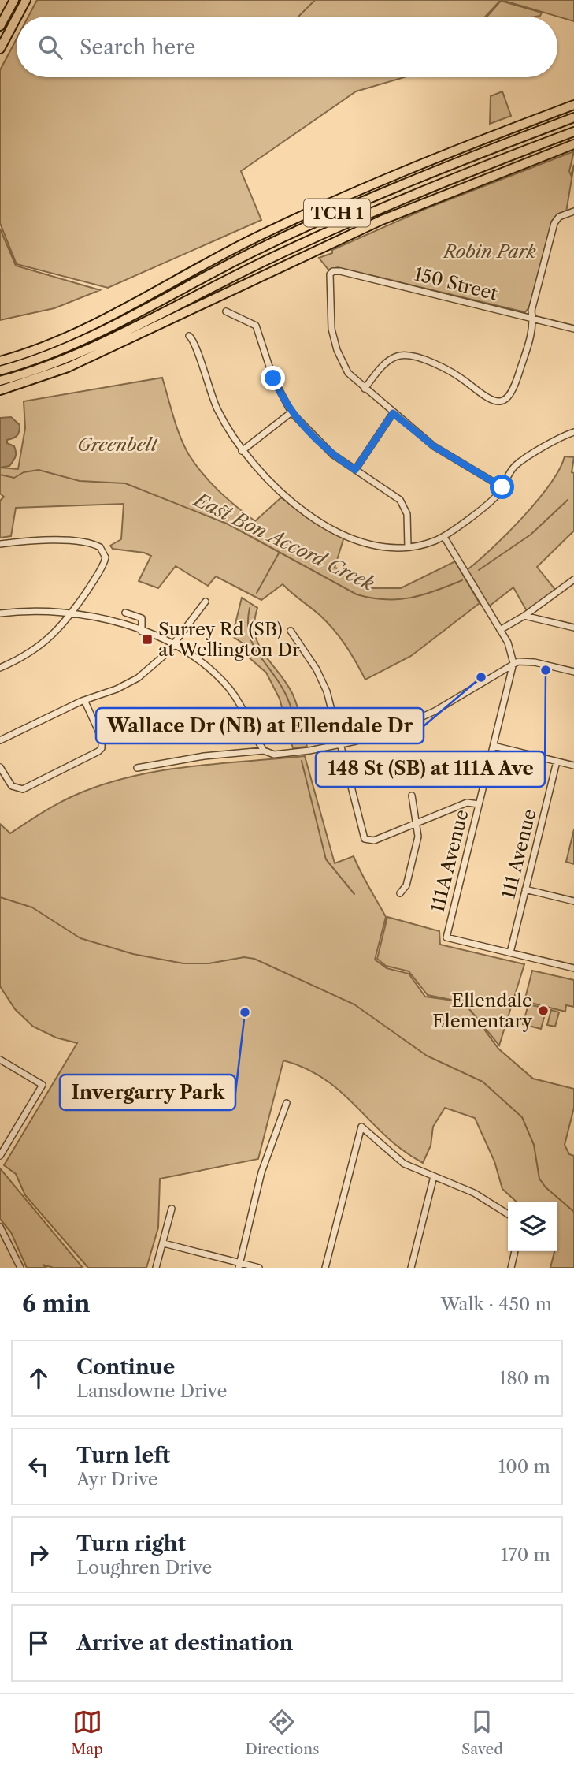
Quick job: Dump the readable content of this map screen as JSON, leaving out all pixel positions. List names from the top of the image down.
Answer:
{
  "streets": {
    "highway": ["TCH 1"],
    "street": ["150 Street", "111 Avenue", "111A Avenue"]
  },
  "crossings": [
    ["111 Avenue", "111A Avenue"]
  ],
  "water": ["East Bon Accord Creek"],
  "parks": ["Robin Park", "Greenbelt"],
  "places": {
    "transit": ["Surrey Rd (SB) at Wellington Dr"],
    "other": [
      "148 St (SB) at 111A Ave",
      "Wallace Dr (NB) at Ellendale Dr",
      "Ellendale Elementary",
      "Invergarry Park"
    ]
  },
  "page": {
    "search": "Search here",
    "heading": ["6 min", "Walk · 450 m"],
    "list": [
      ["Continue", "Lansdowne Drive", "180 m"],
      ["Turn left", "Ayr Drive", "100 m"],
      ["Turn right", "Loughren Drive", "170 m"],
      "Arrive at destination"
    ],
    "nav": ["Map", "Directions", "Saved"]
  }
}
